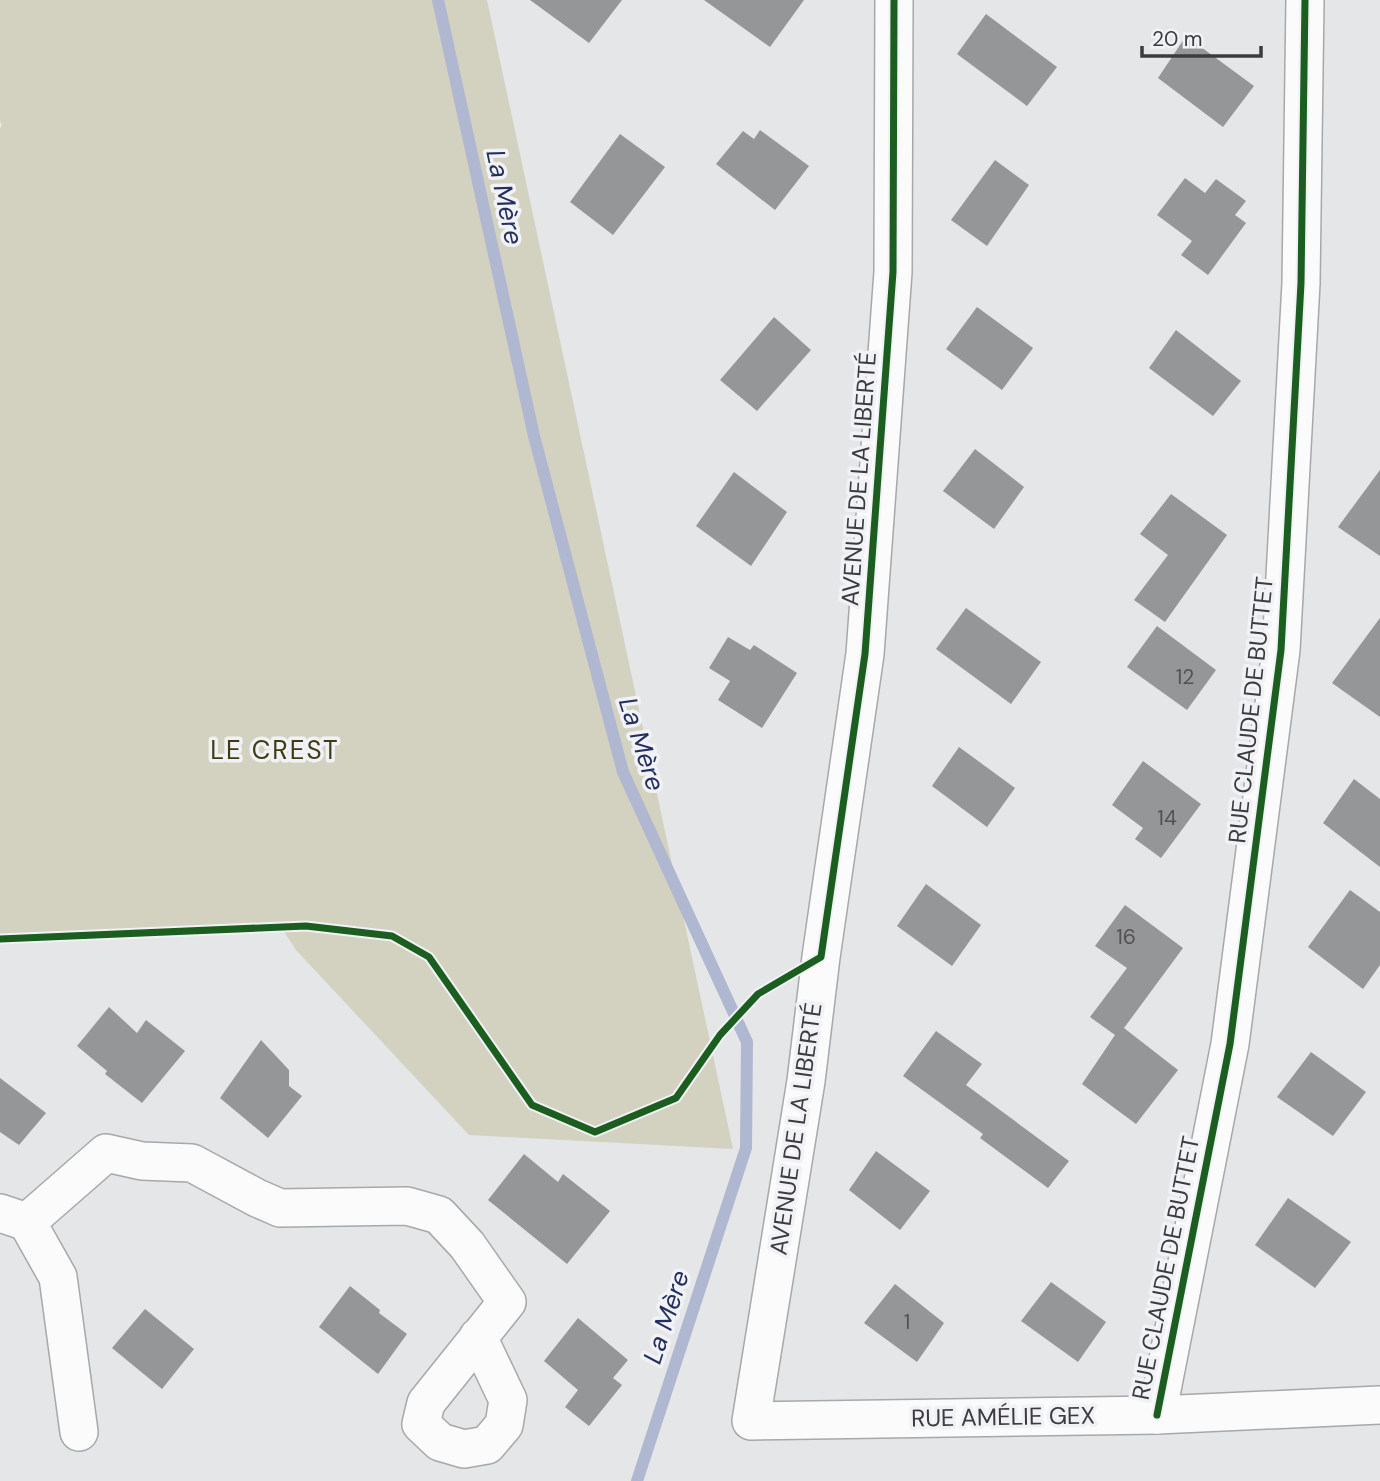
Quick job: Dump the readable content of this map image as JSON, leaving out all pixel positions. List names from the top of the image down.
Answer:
{
  "streets": {
    "street": ["AVENUE DE LA LIBERTÉ", "RUE CLAUDE DE BUTTET", "RUE AMÉLIE GEX"]
  },
  "crossings": [
    ["AVENUE DE LA LIBERTÉ", "RUE AMÉLIE GEX"],
    ["RUE CLAUDE DE BUTTET", "RUE AMÉLIE GEX"]
  ],
  "districts": ["LE CREST"],
  "water": ["La Mère"],
  "house_numbers": [
    "12",
    "14",
    "16",
    "1"
  ],
  "scale_bar": "20 m"
}
